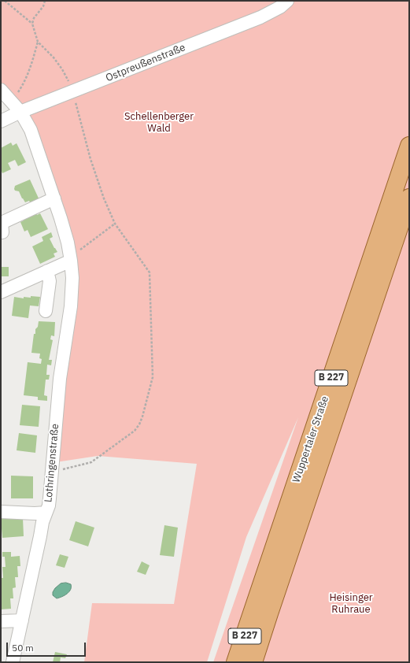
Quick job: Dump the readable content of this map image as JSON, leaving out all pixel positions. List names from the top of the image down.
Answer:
{
  "streets": {
    "main road": ["B 227", "Wuppertaler Straße"],
    "street": ["Ostpreußenstraße", "Lothringenstraße"]
  },
  "crossings": [
    ["Ostpreußenstraße", "Lothringenstraße"]
  ],
  "parks": ["Schellenberger Wald", "Heisinger Ruhraue"],
  "scale_bar": "50 m"
}
